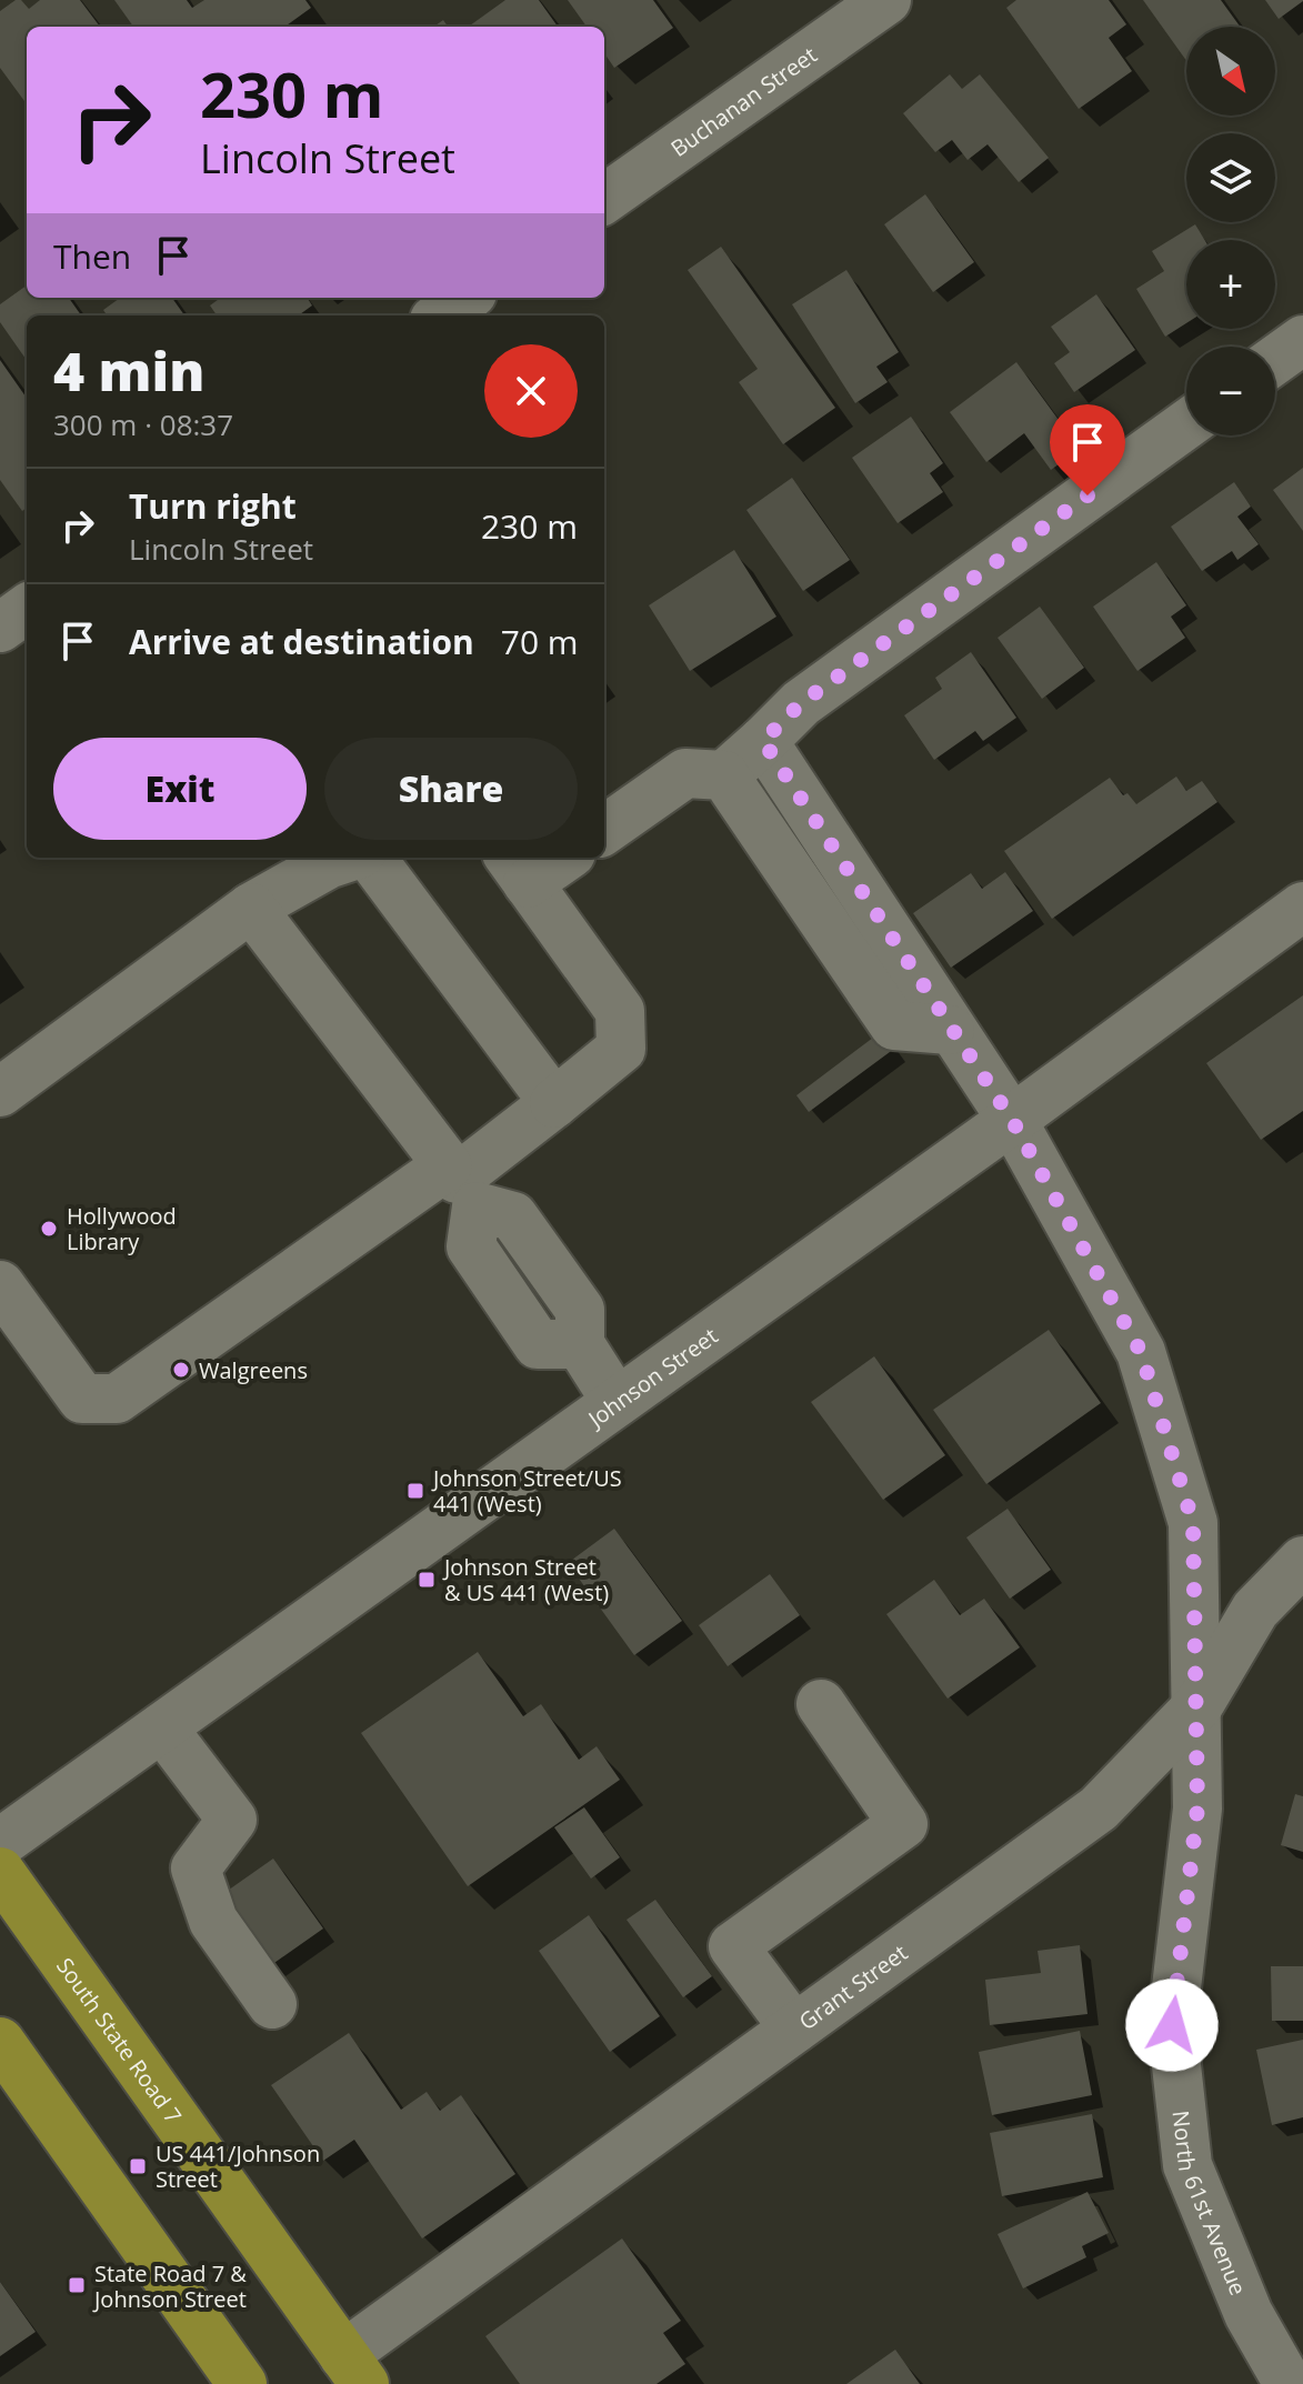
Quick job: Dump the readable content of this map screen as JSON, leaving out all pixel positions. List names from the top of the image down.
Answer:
{
  "streets": {
    "main road": ["South State Road 7"],
    "street": [
      "Buchanan Street",
      "Johnson Street",
      "Grant Street",
      "North 61st Avenue"
    ]
  },
  "crossings": [
    ["Johnson Street", "North 61st Avenue"],
    ["Grant Street", "South State Road 7"],
    ["Grant Street", "North 61st Avenue"]
  ],
  "places": {
    "other": ["Hollywood Library", "Walgreens"],
    "transit": [
      "Johnson Street/US 441 (West)",
      "Johnson Street & US 441 (West)",
      "US 441/Johnson Street",
      "State Road 7 & Johnson Street"
    ]
  },
  "north": "bottom right",
  "page": {
    "map_buttons": ["+", "−"],
    "turn": ["230 m", "Lincoln Street"],
    "then": "Then",
    "heading": ["4 min", "300 m · 08:37"],
    "list": [
      {
        "name": "Turn right",
        "note": "Lincoln Street",
        "value": "230 m"
      },
      {
        "name": "Arrive at destination",
        "value": "70 m"
      }
    ],
    "buttons": ["Exit", "Share"]
  }
}
